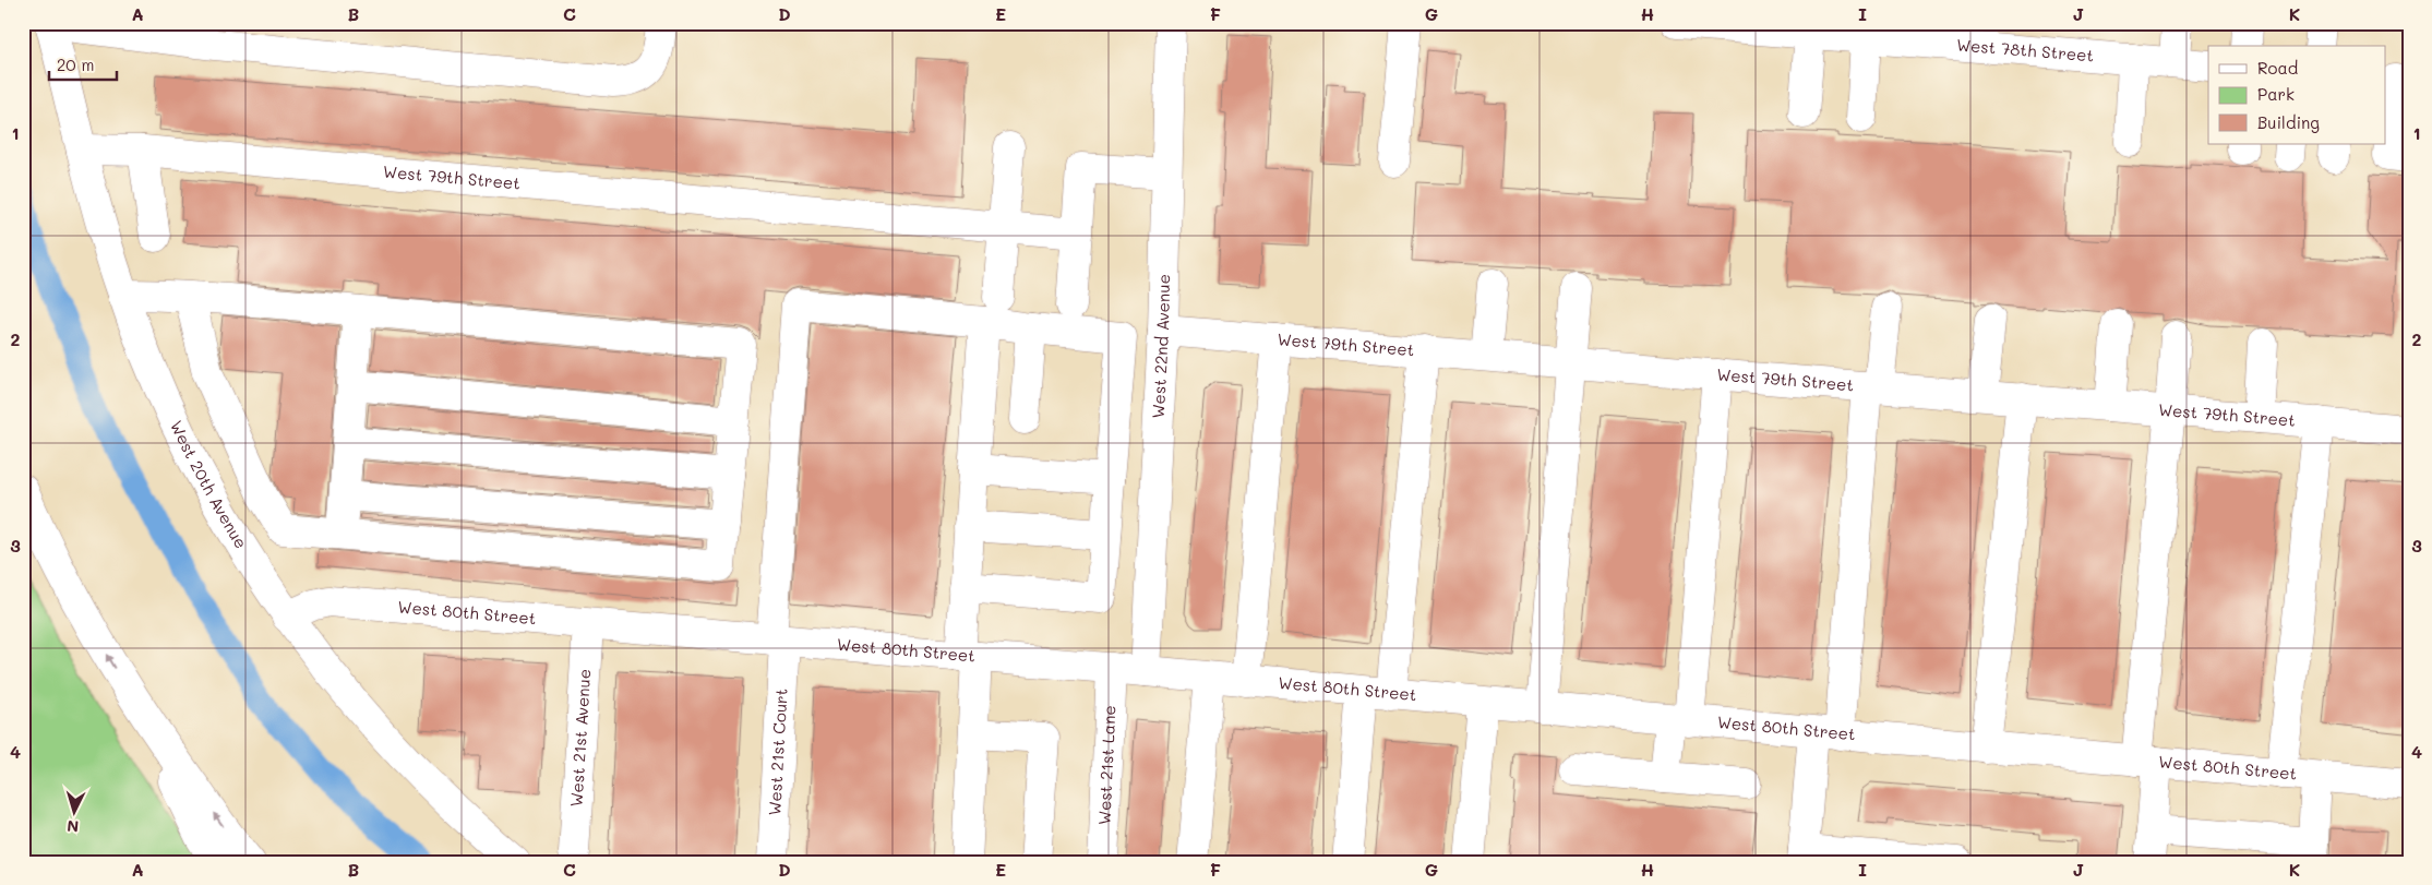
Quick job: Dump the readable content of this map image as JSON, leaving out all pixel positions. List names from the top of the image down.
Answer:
{
  "streets": {
    "main road": [
      "West 78th Street",
      "West 79th Street",
      "West 22nd Avenue",
      "West 20th Avenue",
      "West 80th Street",
      "West 21st Avenue",
      "West 21st Court",
      "West 21st Lane"
    ]
  },
  "crossings": [
    ["West 79th Street", "West 22nd Avenue"],
    ["West 79th Street", "West 20th Avenue"],
    ["West 22nd Avenue", "West 80th Street"],
    ["West 20th Avenue", "West 80th Street"],
    ["West 80th Street", "West 21st Avenue"],
    ["West 80th Street", "West 21st Court"],
    ["West 80th Street", "West 21st Lane"]
  ],
  "legend": ["Road", "Park", "Building"],
  "scale_bar": "20 m",
  "north": "bottom",
  "grid": {
    "columns": [
      "A",
      "B",
      "C",
      "D",
      "E",
      "F",
      "G",
      "H",
      "I",
      "J",
      "K"
    ],
    "rows": [
      "1",
      "2",
      "3",
      "4"
    ]
  }
}
